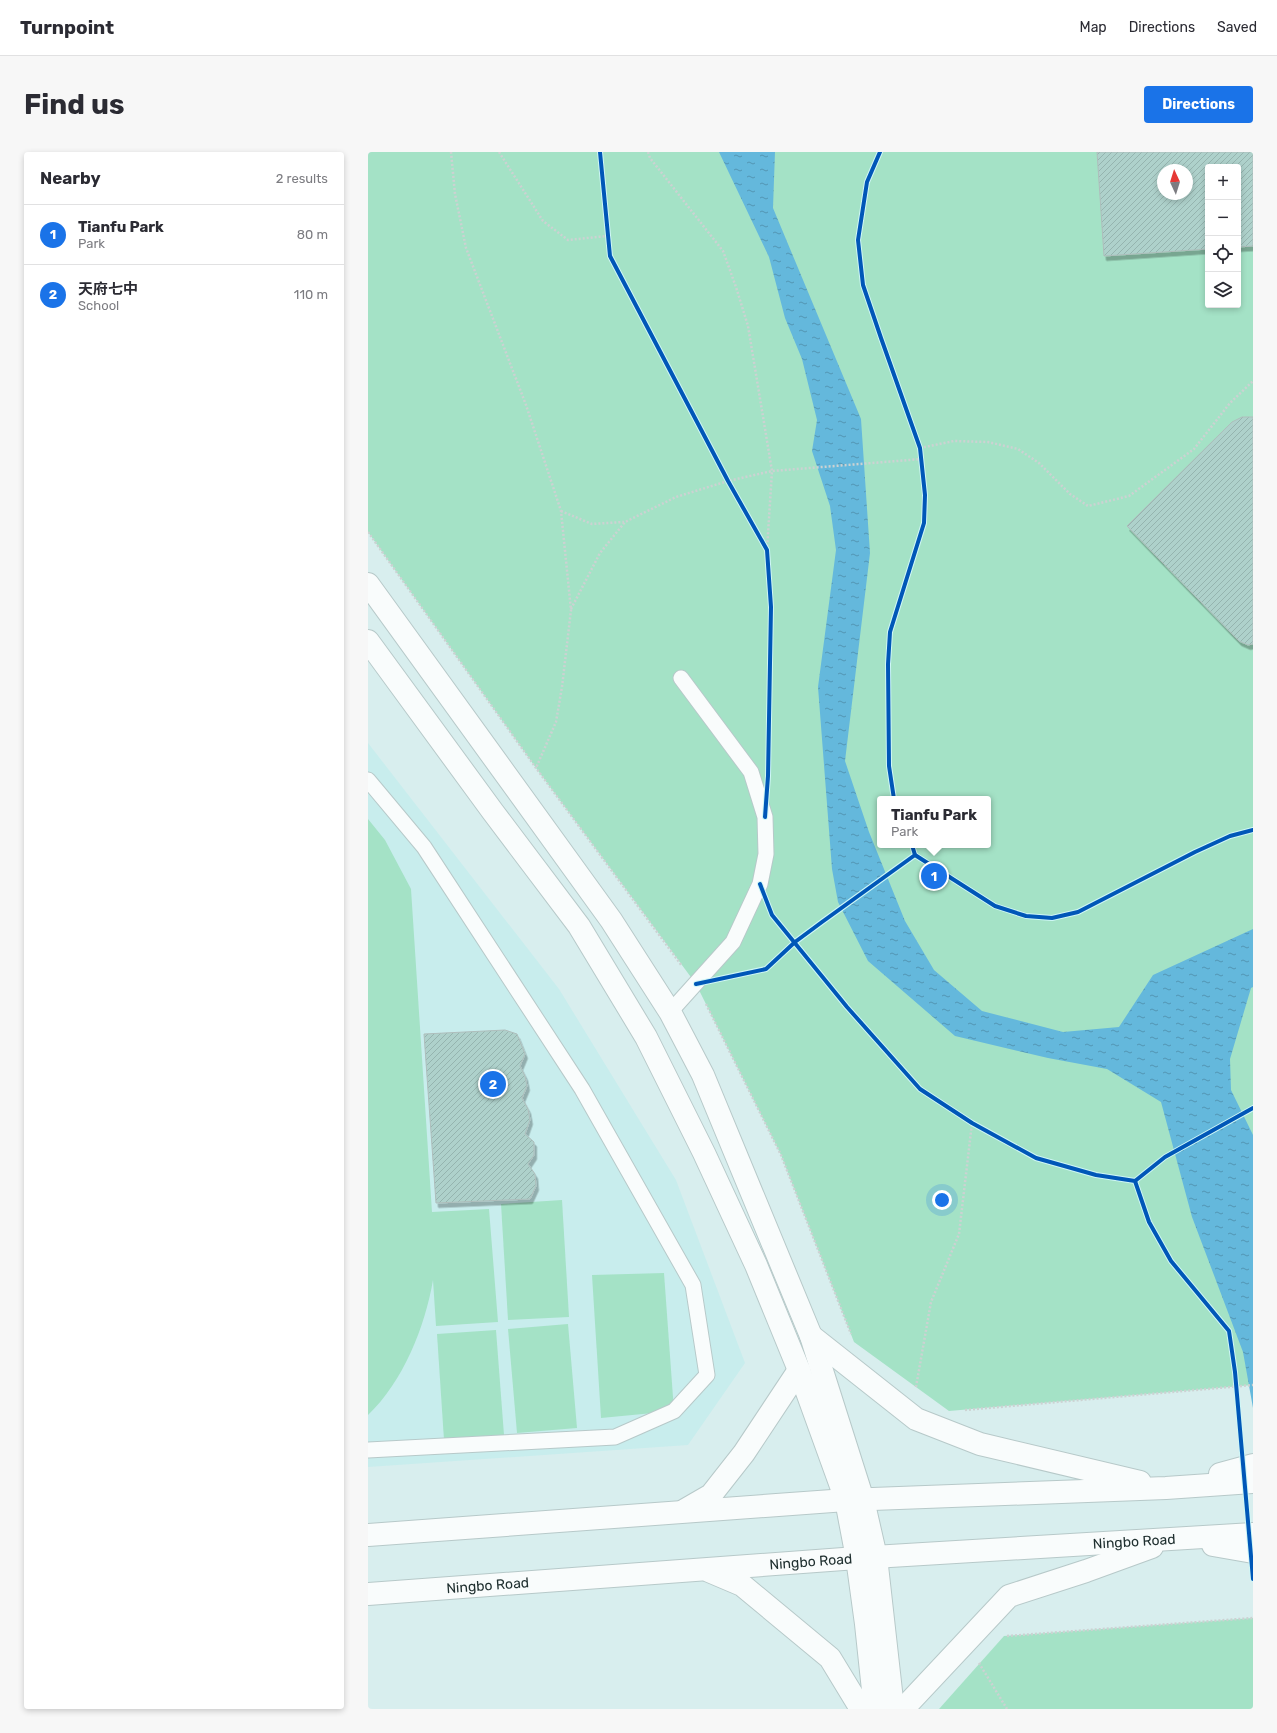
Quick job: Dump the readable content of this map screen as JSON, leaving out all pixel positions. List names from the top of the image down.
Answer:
{
  "streets": {
    "street": ["Ningbo Road"]
  },
  "north": "top",
  "page": {
    "header": "Turnpoint",
    "nav": ["Map", "Directions", "Saved"],
    "buttons": "Directions",
    "title": "Find us",
    "heading": ["Nearby", "2 results"],
    "map_buttons": ["+", "−"],
    "list": [
      {
        "mark": "1",
        "name": "Tianfu Park",
        "note": "Park",
        "value": "80 m"
      },
      {
        "mark": "2",
        "name": "天府七中",
        "note": "School",
        "value": "110 m"
      }
    ],
    "popup": ["Tianfu Park", "Park"],
    "pins": ["1", "2"]
  }
}
